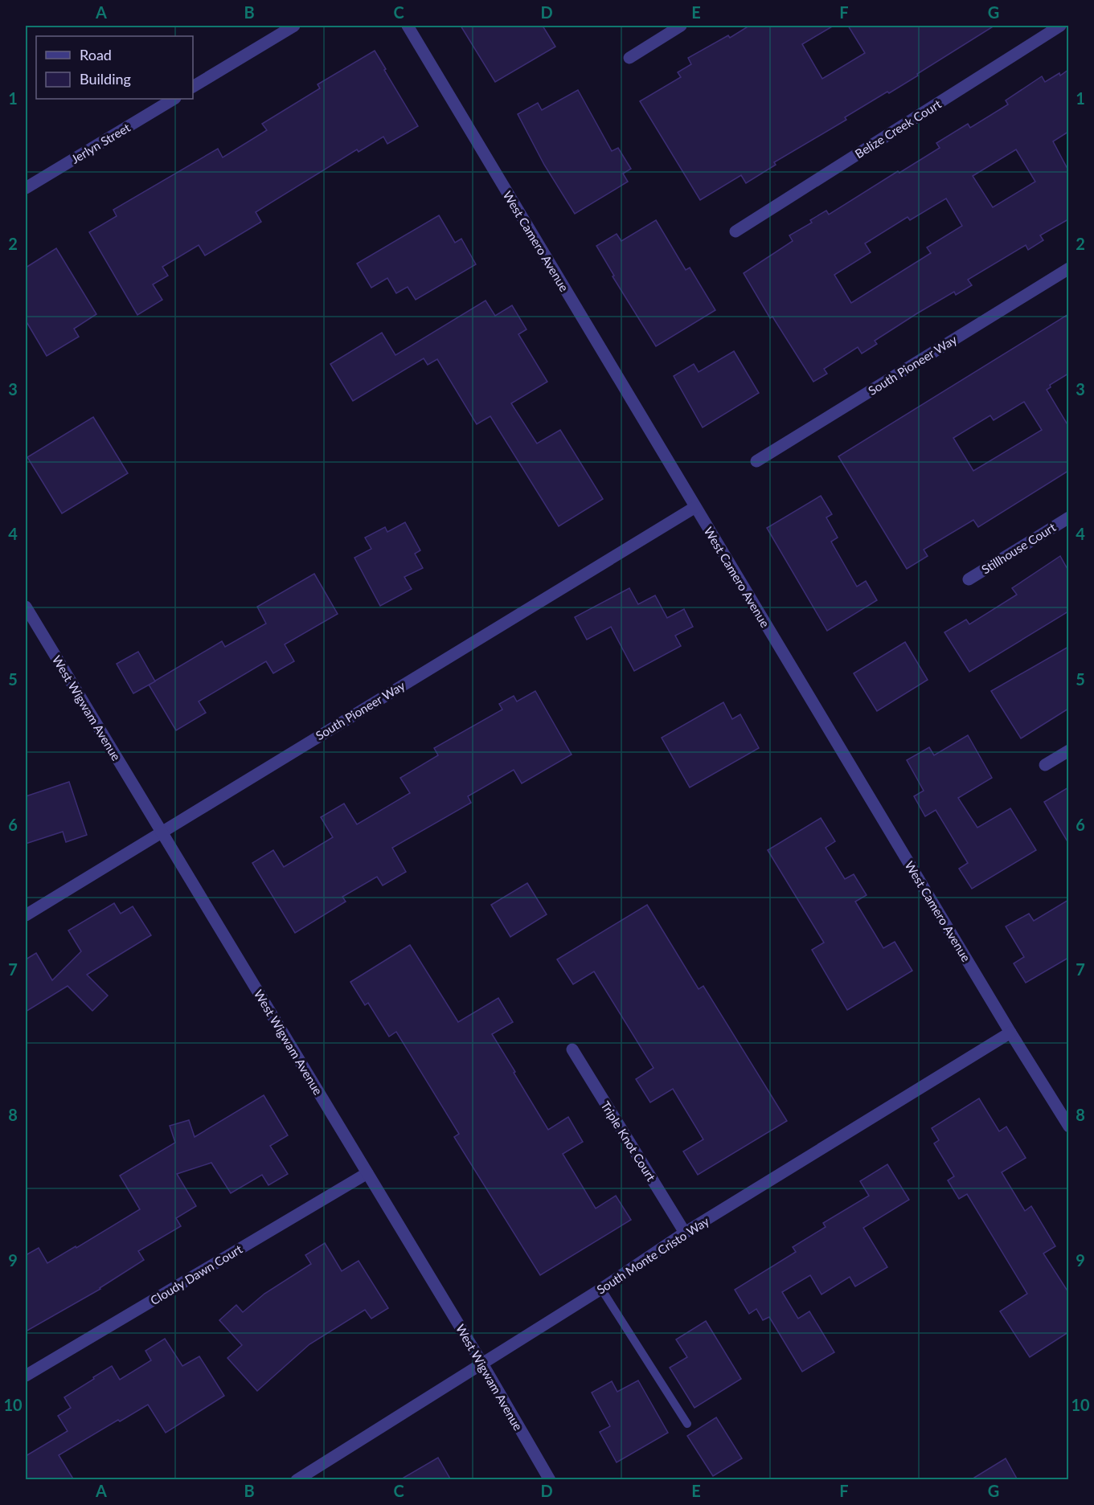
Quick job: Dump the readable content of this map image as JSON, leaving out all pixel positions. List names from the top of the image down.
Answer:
{
  "streets": {
    "street": [
      "Belize Creek Court",
      "Jerlyn Street",
      "West Camero Avenue",
      "South Pioneer Way",
      "Stillhouse Court",
      "West Wigwam Avenue",
      "Triple Knot Court",
      "South Monte Cristo Way",
      "Cloudy Dawn Court"
    ]
  },
  "crossings": [
    ["West Camero Avenue", "South Pioneer Way"],
    ["West Camero Avenue", "South Monte Cristo Way"],
    ["South Pioneer Way", "West Wigwam Avenue"],
    ["West Wigwam Avenue", "South Monte Cristo Way"],
    ["West Wigwam Avenue", "Cloudy Dawn Court"],
    ["Triple Knot Court", "South Monte Cristo Way"]
  ],
  "legend": ["Road", "Building"],
  "grid": {
    "columns": [
      "A",
      "B",
      "C",
      "D",
      "E",
      "F",
      "G"
    ],
    "rows": [
      "1",
      "2",
      "3",
      "4",
      "5",
      "6",
      "7",
      "8",
      "9",
      "10"
    ]
  }
}
